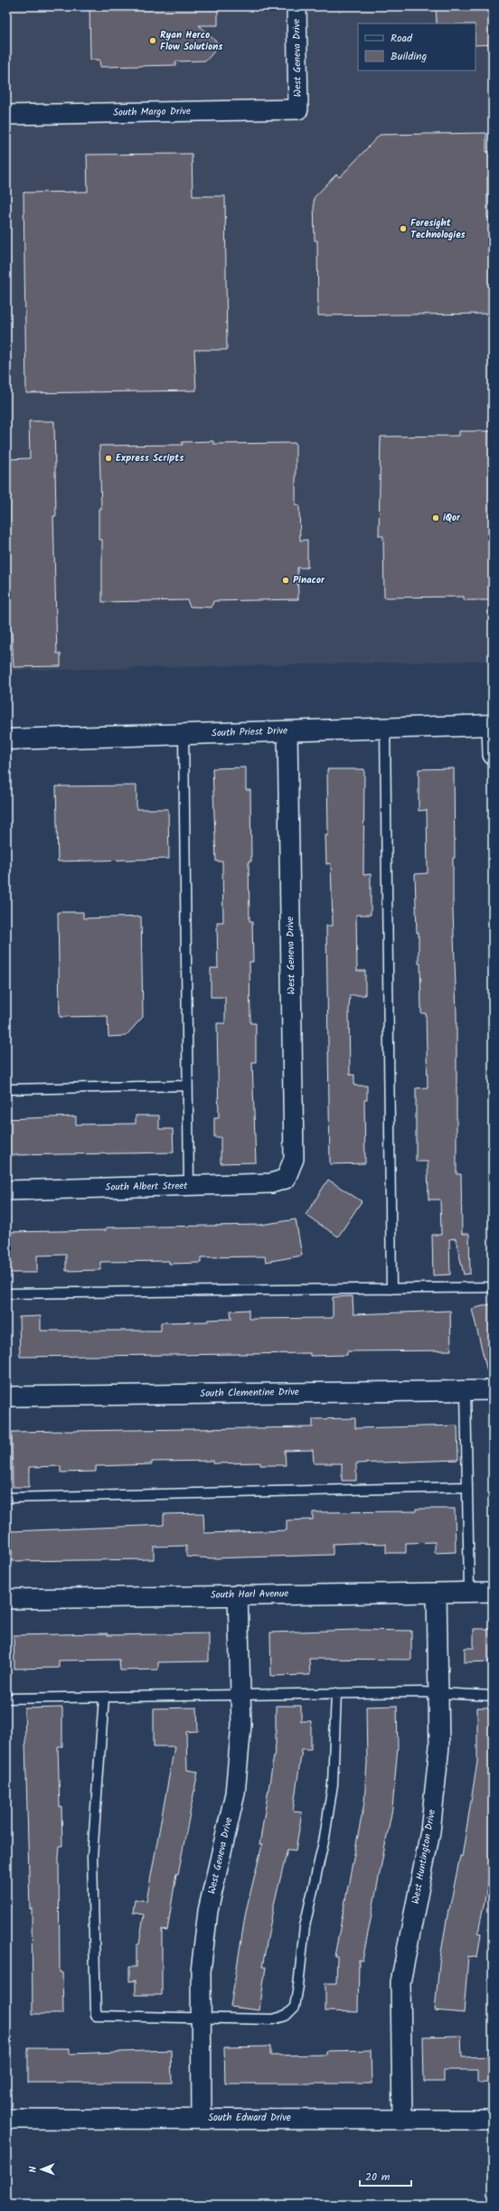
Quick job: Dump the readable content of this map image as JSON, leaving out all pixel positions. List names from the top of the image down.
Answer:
{
  "streets": {
    "main road": ["South Priest Drive"],
    "street": [
      "West Geneva Drive",
      "South Margo Drive",
      "South Albert Street",
      "South Clementine Drive",
      "South Harl Avenue",
      "West Huntington Drive",
      "South Edward Drive"
    ]
  },
  "crossings": [
    ["West Geneva Drive", "South Margo Drive"],
    ["West Geneva Drive", "South Priest Drive"],
    ["West Geneva Drive", "South Albert Street"],
    ["West Geneva Drive", "South Harl Avenue"],
    ["West Geneva Drive", "South Edward Drive"],
    ["South Harl Avenue", "West Huntington Drive"],
    ["West Huntington Drive", "South Edward Drive"]
  ],
  "places": [
    "Ryan Herco Flow Solutions",
    "Foresight Technologies",
    "Express Scripts",
    "iQor",
    "Pinacor"
  ],
  "legend": ["Road", "Building"],
  "scale_bar": "20 m",
  "north": "left"
}
